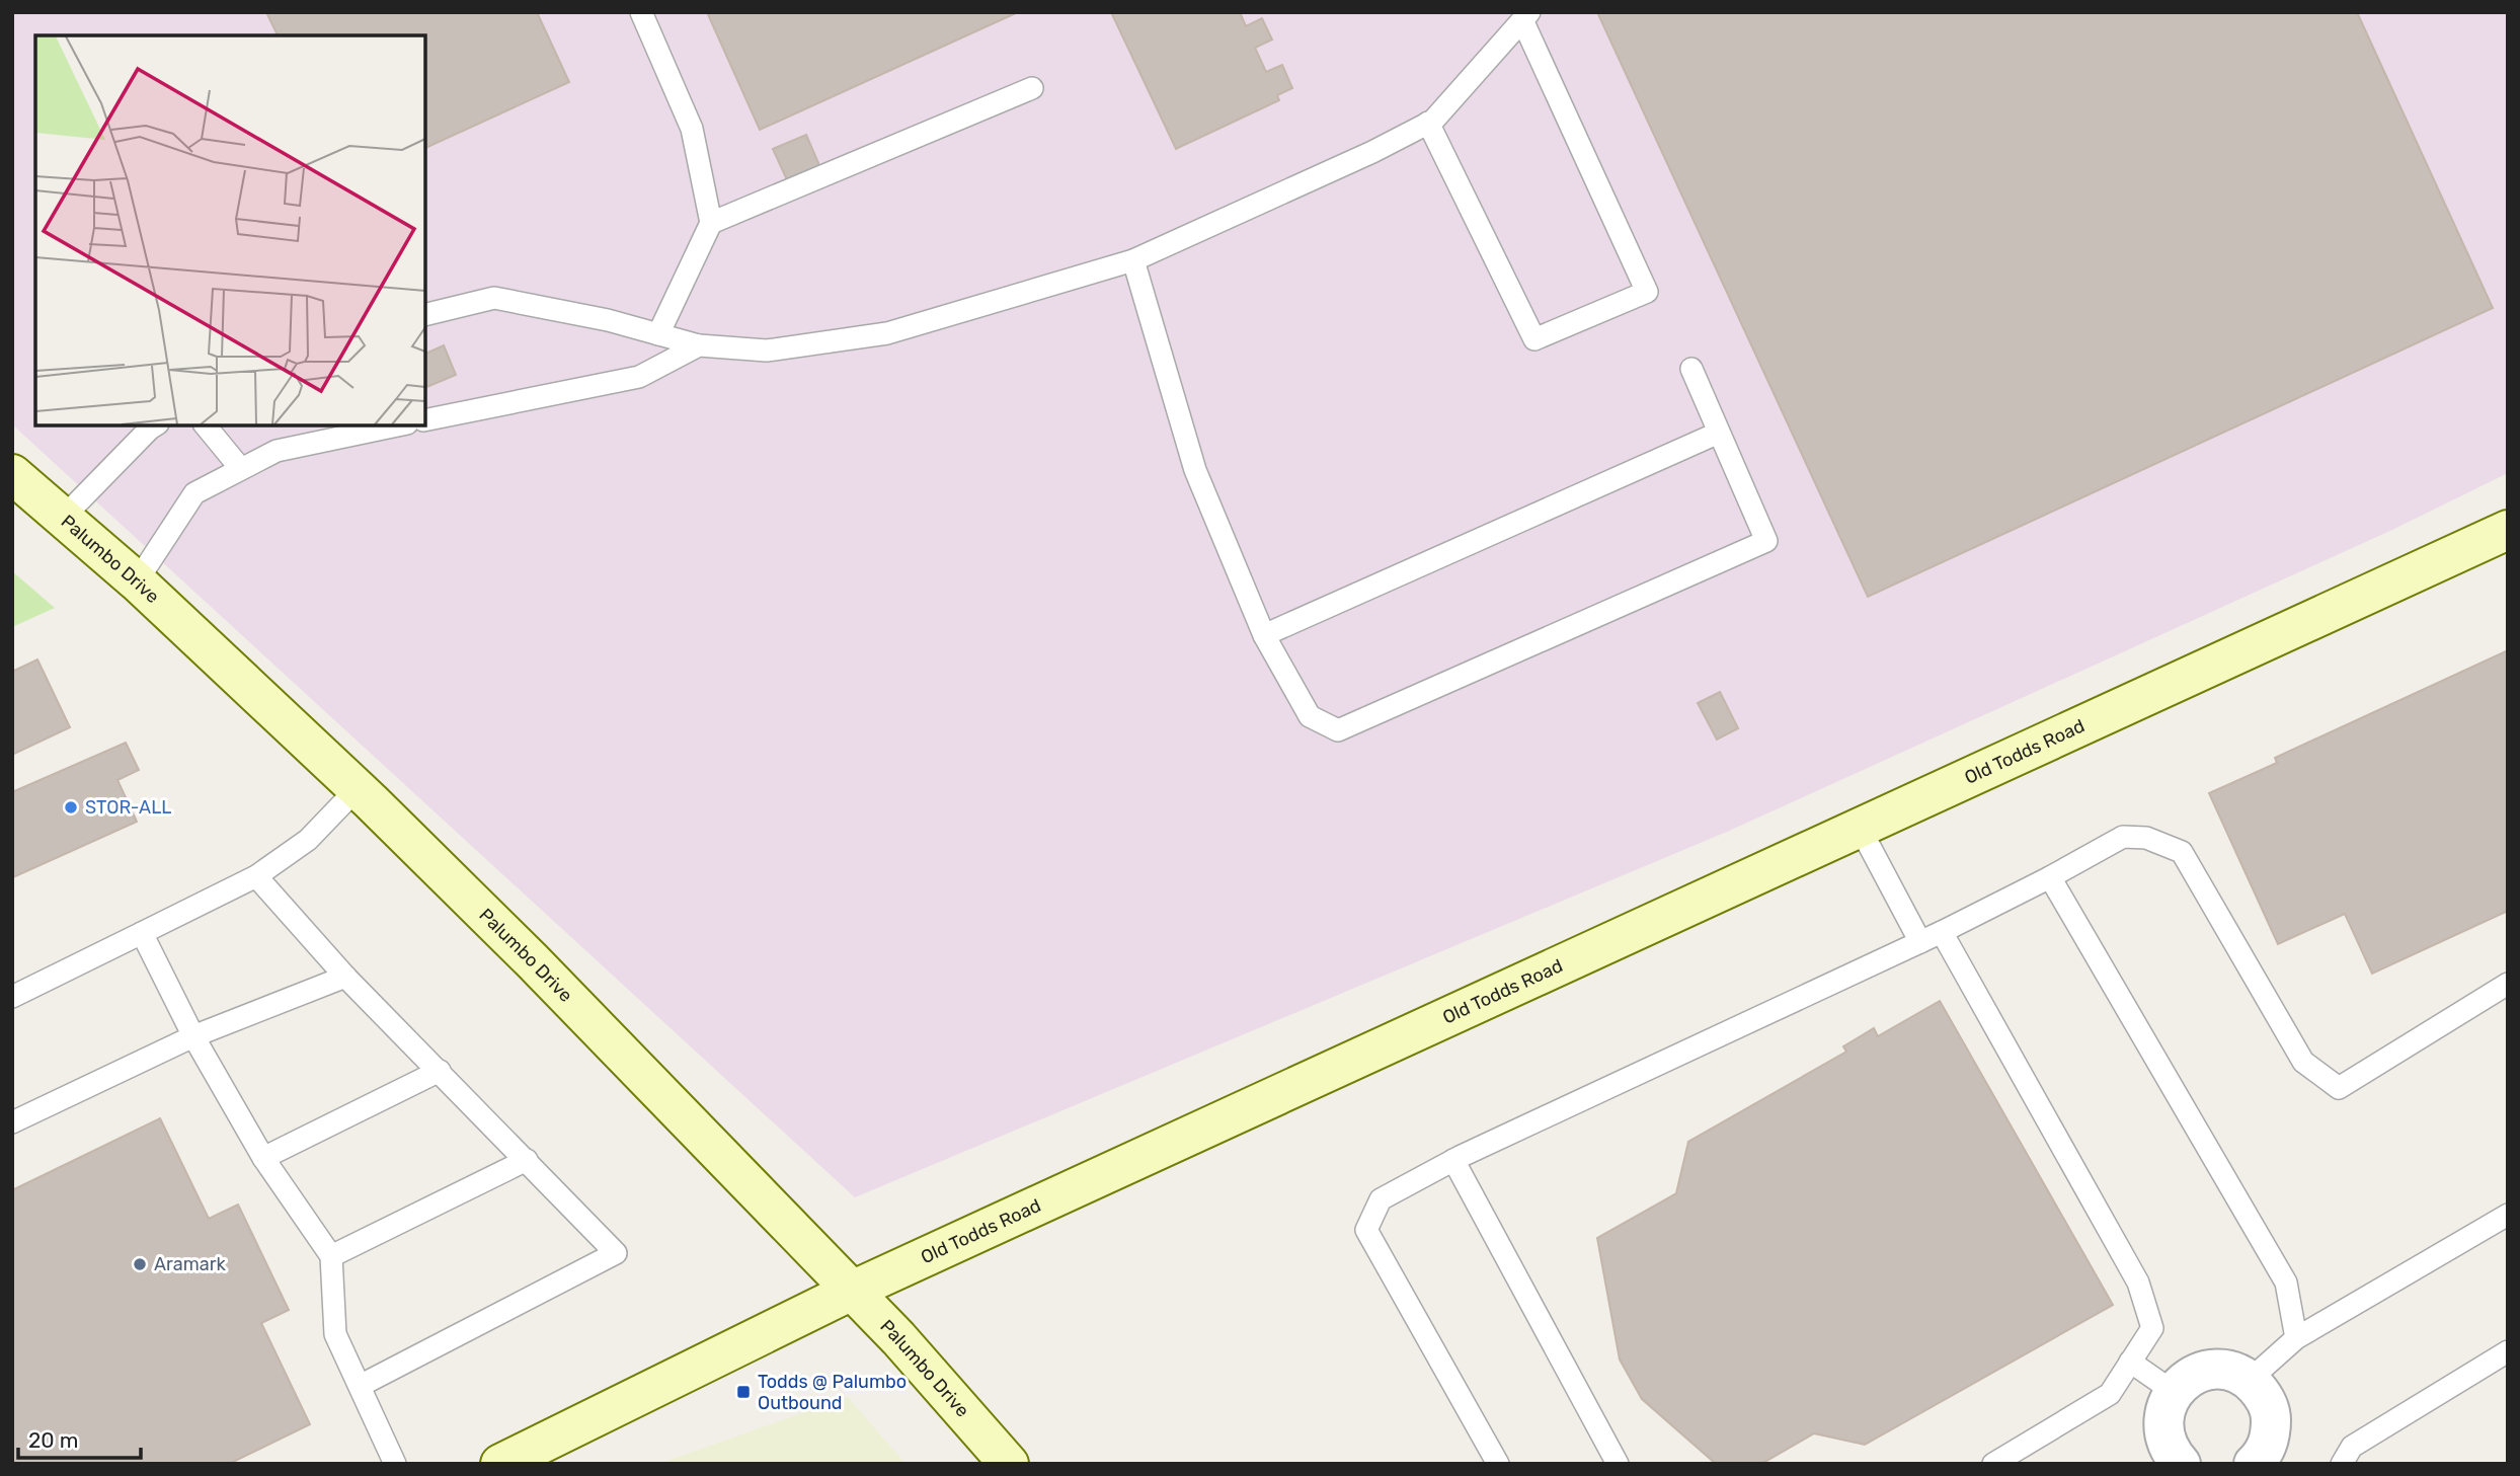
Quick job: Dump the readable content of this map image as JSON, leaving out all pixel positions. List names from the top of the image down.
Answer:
{
  "streets": {
    "main road": ["Palumbo Drive", "Old Todds Road"]
  },
  "crossings": [
    ["Palumbo Drive", "Old Todds Road"]
  ],
  "places": {
    "other": ["STOR-ALL", "Aramark"],
    "transit": ["Todds @ Palumbo Outbound"]
  },
  "scale_bar": "20 m"
}
